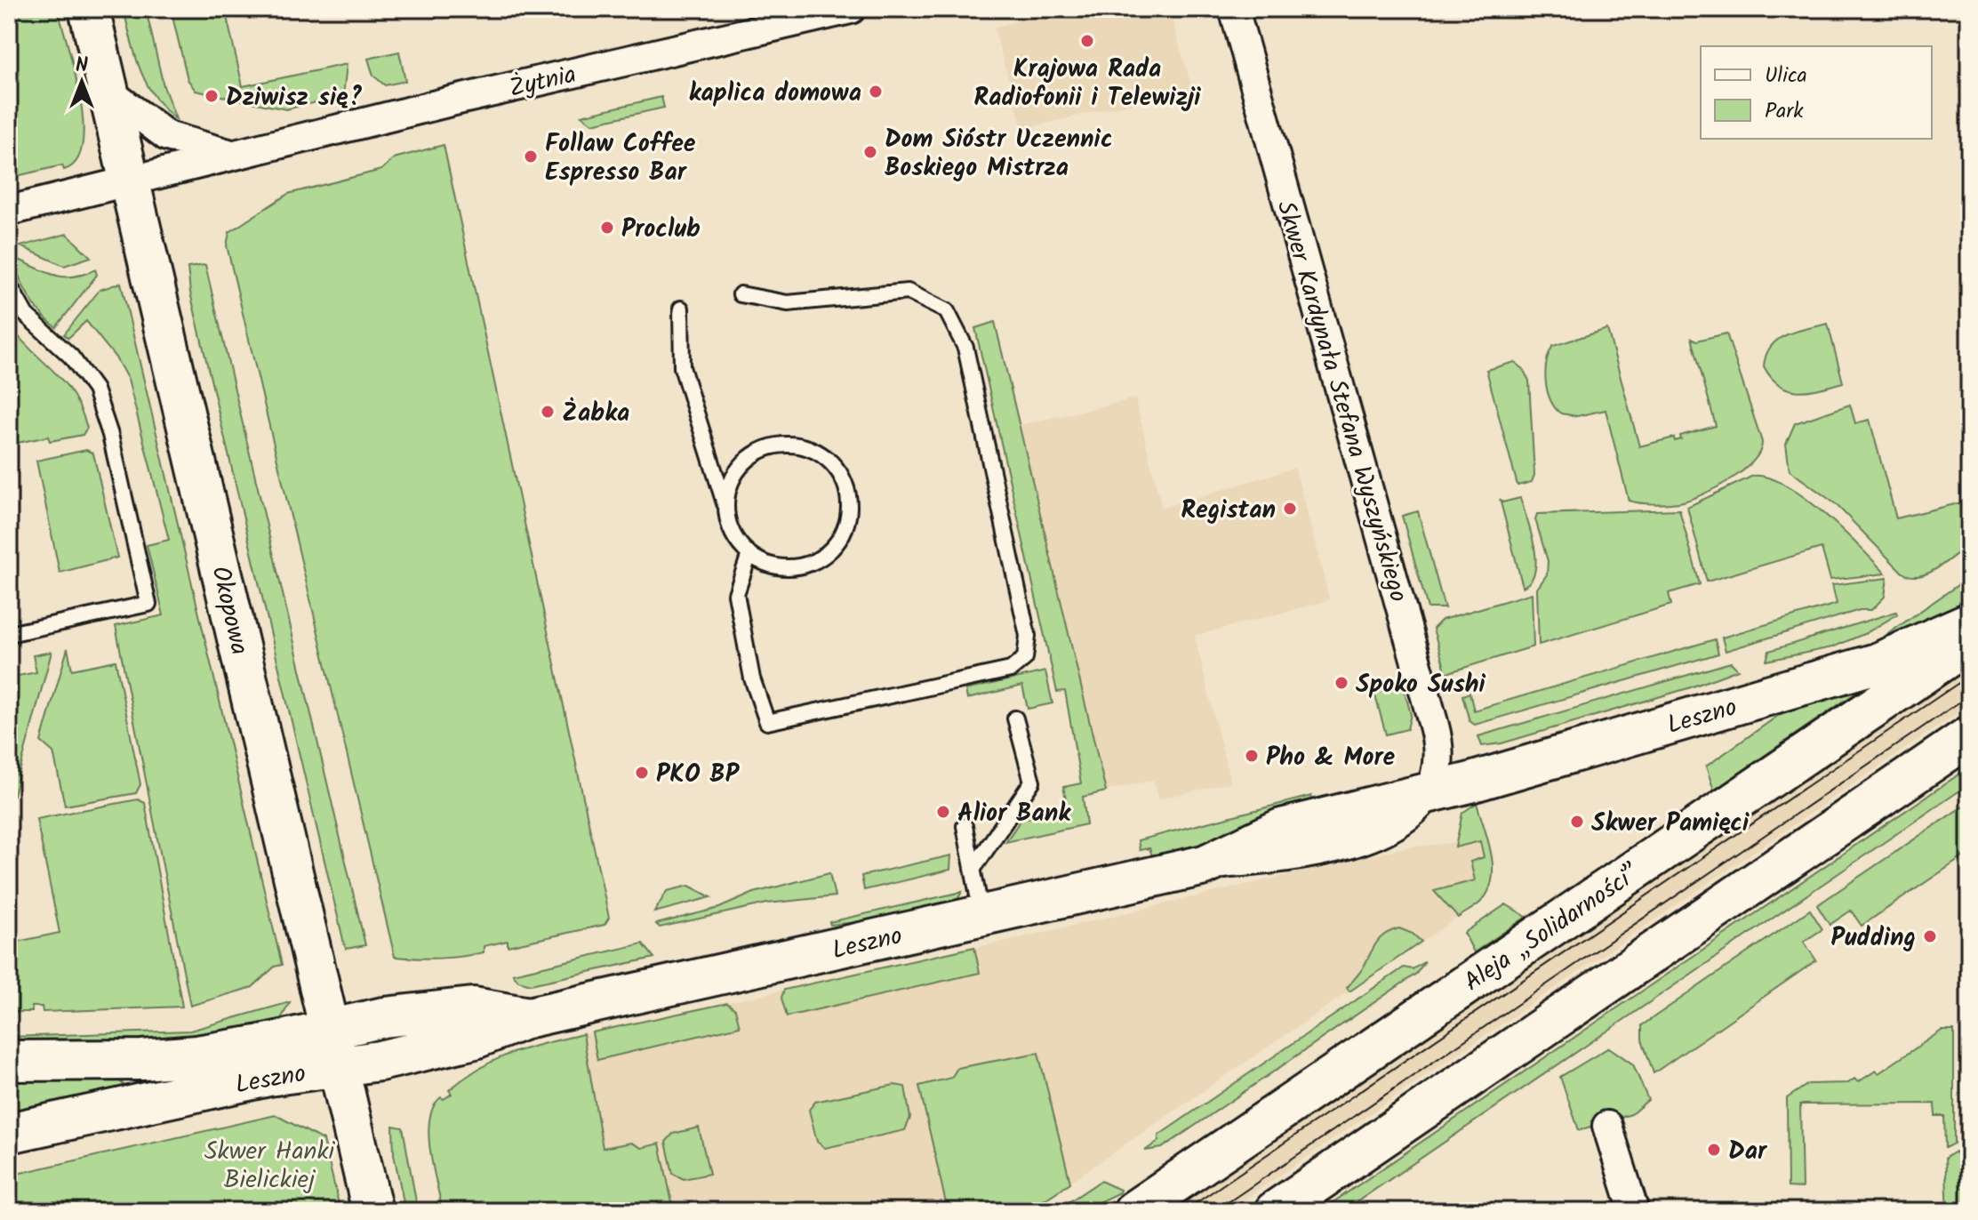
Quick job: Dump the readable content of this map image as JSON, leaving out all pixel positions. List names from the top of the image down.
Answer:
{
  "streets": {
    "main road": ["Okopowa", "Leszno", "Aleja „Solidarności”"],
    "street": ["Żytnia", "Skwer Kardynała Stefana Wyszyńskiego"]
  },
  "crossings": [
    ["Żytnia", "Okopowa"],
    ["Skwer Kardynała Stefana Wyszyńskiego", "Leszno"],
    ["Okopowa", "Leszno"]
  ],
  "parks": ["Skwer Hanki Bielickiej"],
  "places": [
    "Krajowa Rada Radiofonii i Telewizji",
    "kaplica domowa",
    "Dziwisz się?",
    "Dom Sióstr Uczennic Boskiego Mistrza",
    "Follaw Coffee Espresso Bar",
    "Proclub",
    "Żabka",
    "Registan",
    "Spoko Sushi",
    "Pho & More",
    "PKO BP",
    "Alior Bank",
    "Skwer Pamięci",
    "Pudding",
    "Dar"
  ],
  "legend": ["Ulica", "Park"],
  "north": "top"
}
